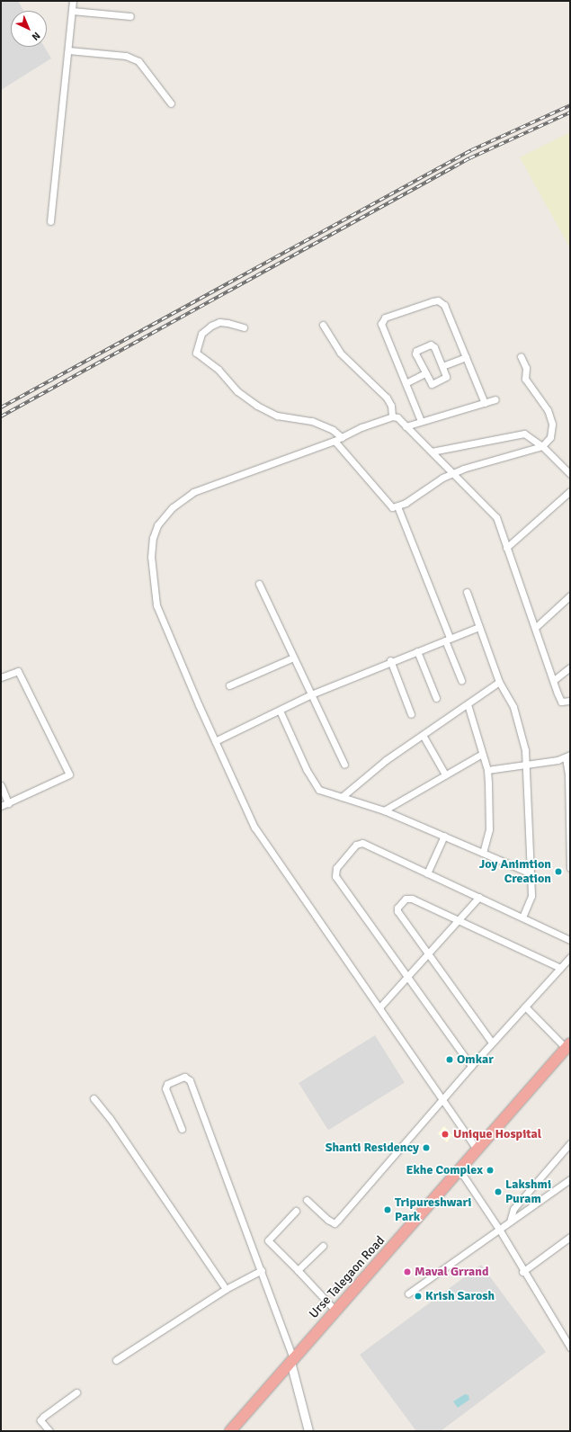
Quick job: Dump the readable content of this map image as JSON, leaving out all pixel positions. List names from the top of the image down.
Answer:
{
  "streets": {
    "highway": ["Urse Talegaon Road"]
  },
  "places": [
    "Joy Animtion Creation",
    "Omkar",
    "Unique Hospital",
    "Shanti Residency",
    "Ekhe Complex",
    "Lakshmi Puram",
    "Tripureshwari Park",
    "Maval Grrand",
    "Krish Sarosh"
  ],
  "north": "bottom right"
}
